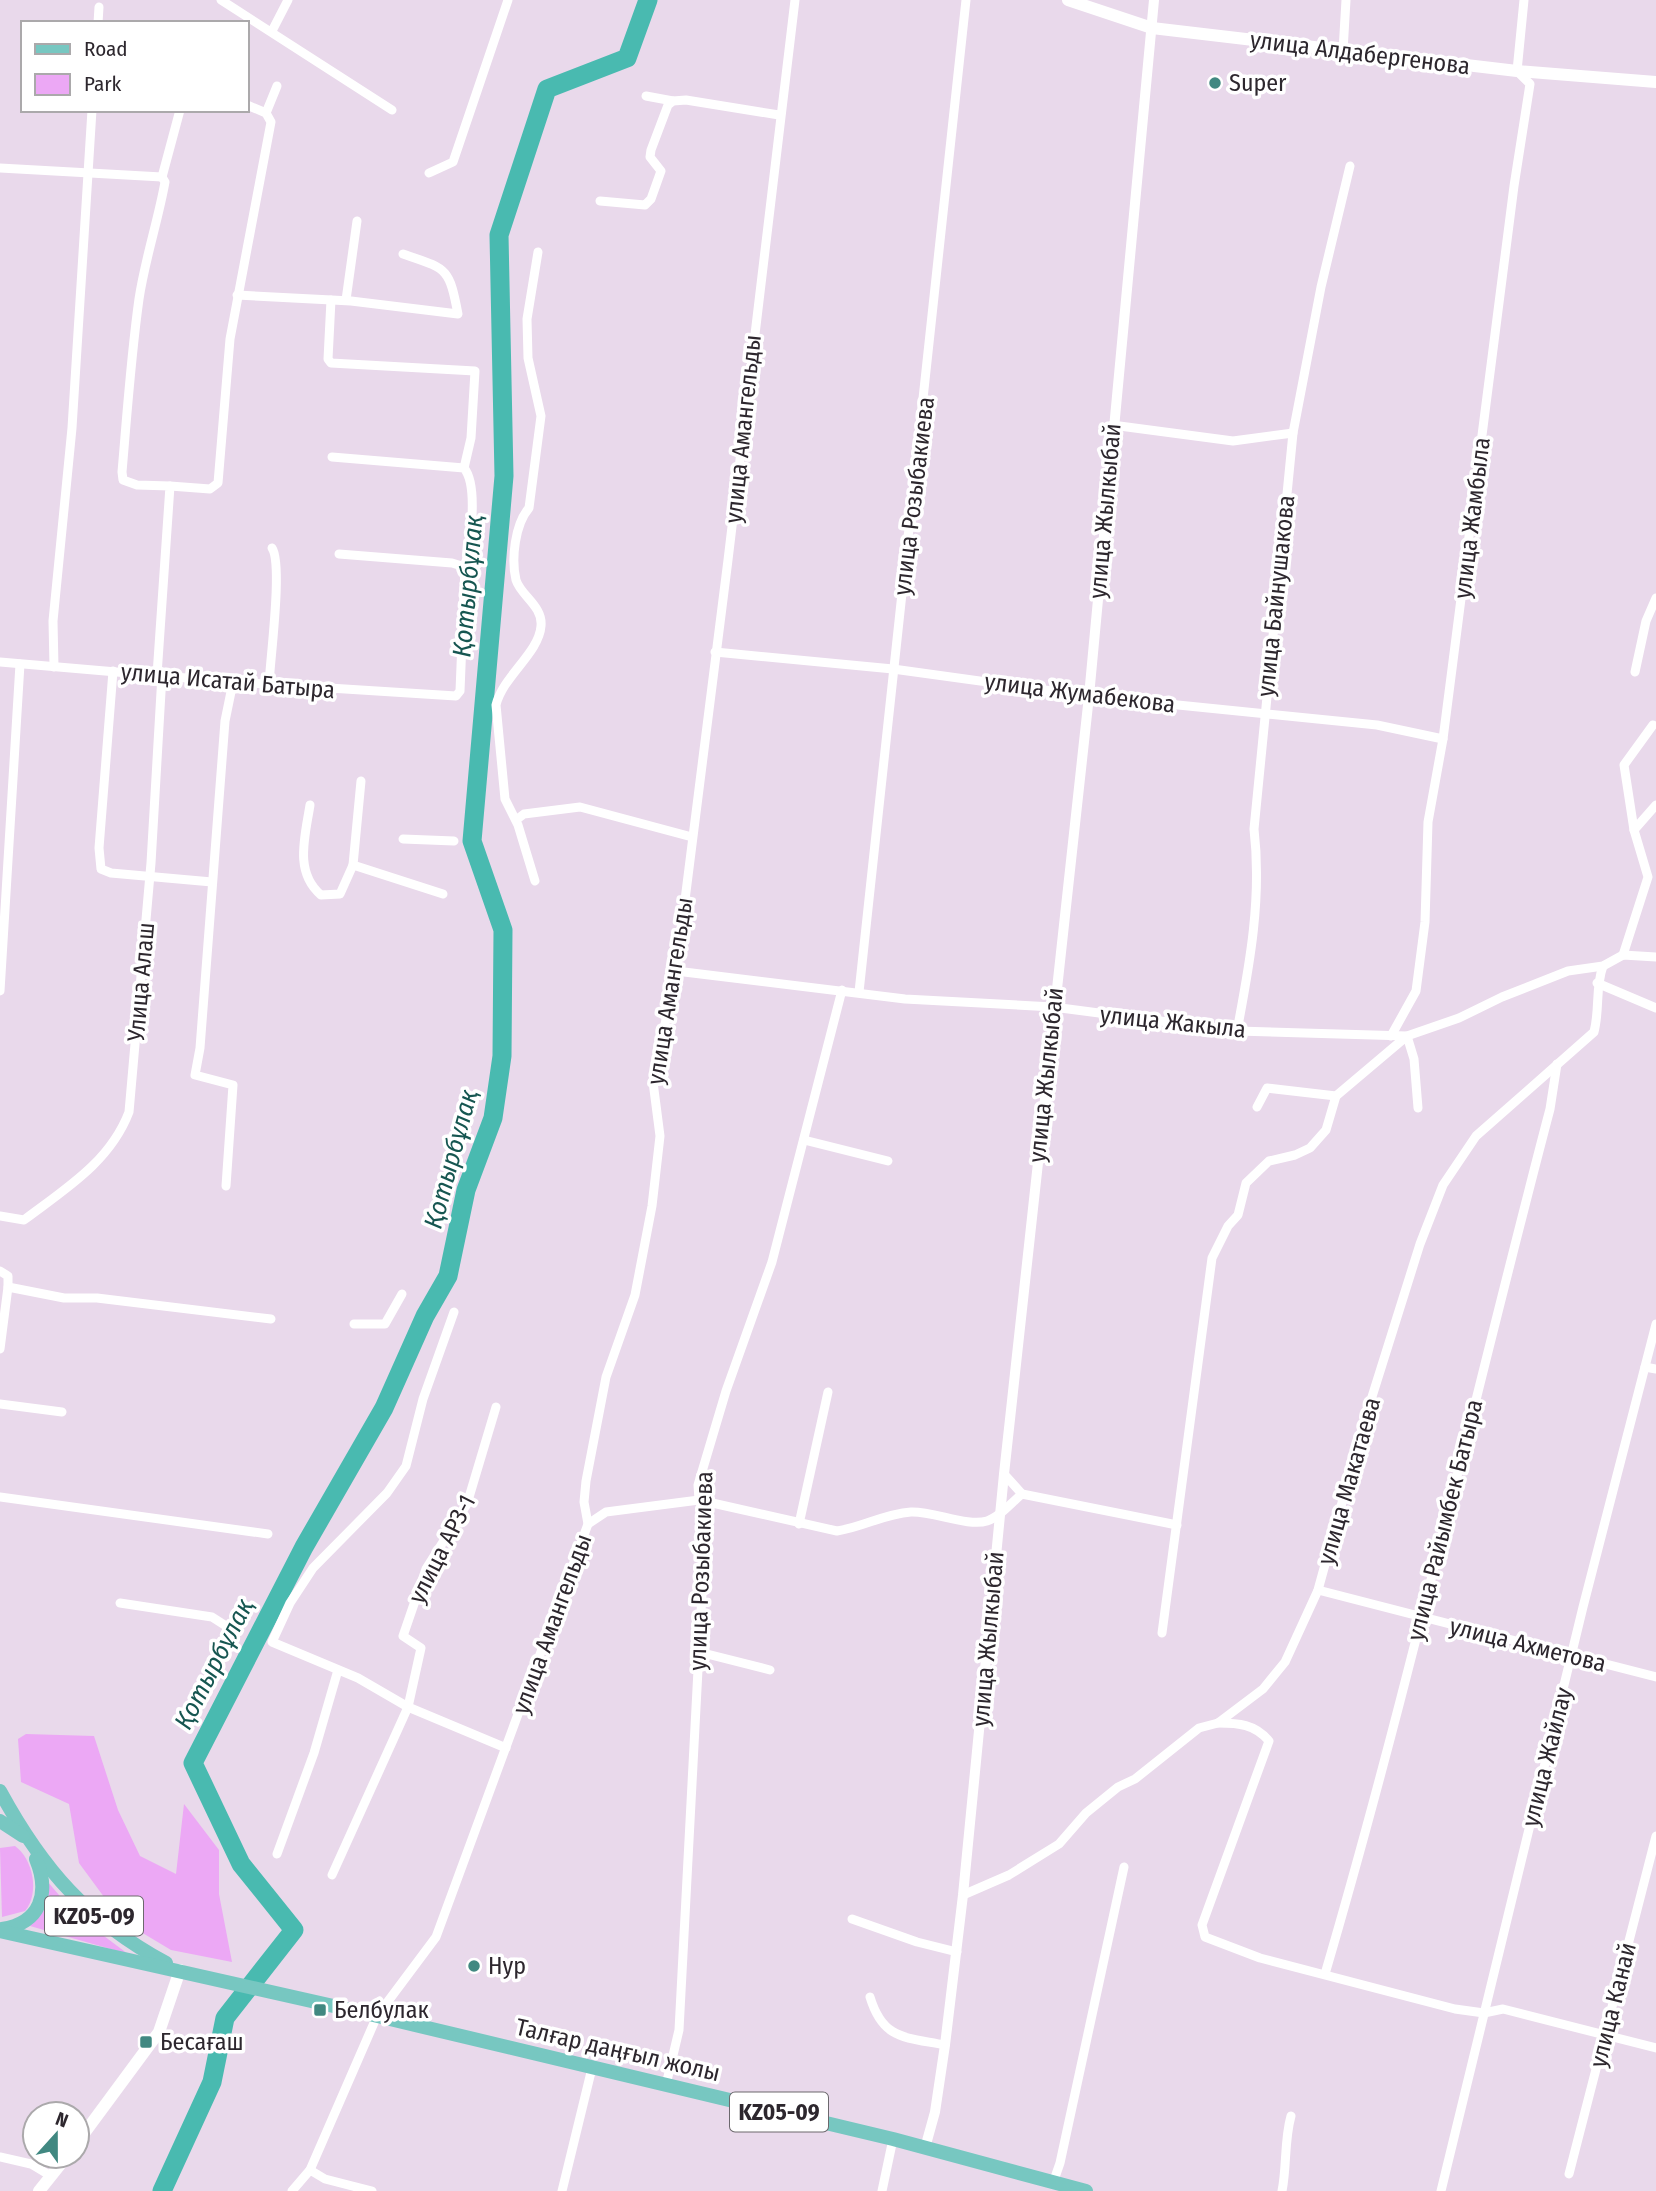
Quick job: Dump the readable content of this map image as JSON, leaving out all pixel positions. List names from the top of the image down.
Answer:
{
  "streets": {
    "main road": ["улица Алдабергенова", "KZ05-09", "Талғар даңғыл жолы"],
    "street": [
      "улица Амангельды",
      "улица Розыбакиева",
      "улица Жылкыбай",
      "улица Жамбыла",
      "улица Байнушакова",
      "улица Исатай Батыра",
      "улица Жумабекова",
      "Улица Алаш",
      "улица Жакыла",
      "улица Макатаева",
      "улица Райымбек Батыра",
      "улица АРЗ-1",
      "улица Ахметова",
      "улица Жайлау",
      "улица Канай"
    ]
  },
  "crossings": [
    ["улица Алдабергенова", "улица Жылкыбай"],
    ["улица Алдабергенова", "улица Жамбыла"],
    ["улица Амангельды", "улица Жумабекова"],
    ["улица Амангельды", "улица Жакыла"],
    ["улица Амангельды", "Талғар даңғыл жолы"],
    ["улица Розыбакиева", "улица Жумабекова"],
    ["улица Розыбакиева", "улица Жакыла"],
    ["улица Розыбакиева", "Талғар даңғыл жолы"],
    ["улица Жылкыбай", "улица Жумабекова"],
    ["улица Жылкыбай", "улица Жакыла"],
    ["улица Жылкыбай", "улица Макатаева"],
    ["улица Жылкыбай", "Талғар даңғыл жолы"],
    ["улица Жамбыла", "улица Жумабекова"],
    ["улица Жамбыла", "улица Жакыла"],
    ["улица Байнушакова", "улица Жумабекова"],
    ["улица Байнушакова", "улица Жакыла"],
    ["улица Исатай Батыра", "Улица Алаш"],
    ["улица Жакыла", "улица Макатаева"],
    ["улица Макатаева", "улица Райымбек Батыра"],
    ["улица Макатаева", "улица Ахметова"],
    ["улица Райымбек Батыра", "улица Ахметова"],
    ["улица Ахметова", "улица Жайлау"],
    ["KZ05-09", "Талғар даңғыл жолы"]
  ],
  "water": ["Қотырбұлақ"],
  "places": {
    "other": ["Super", "Нур"],
    "transit": ["Белбулак", "Бесағаш"]
  },
  "legend": ["Road", "Park"],
  "north": "top"
}
